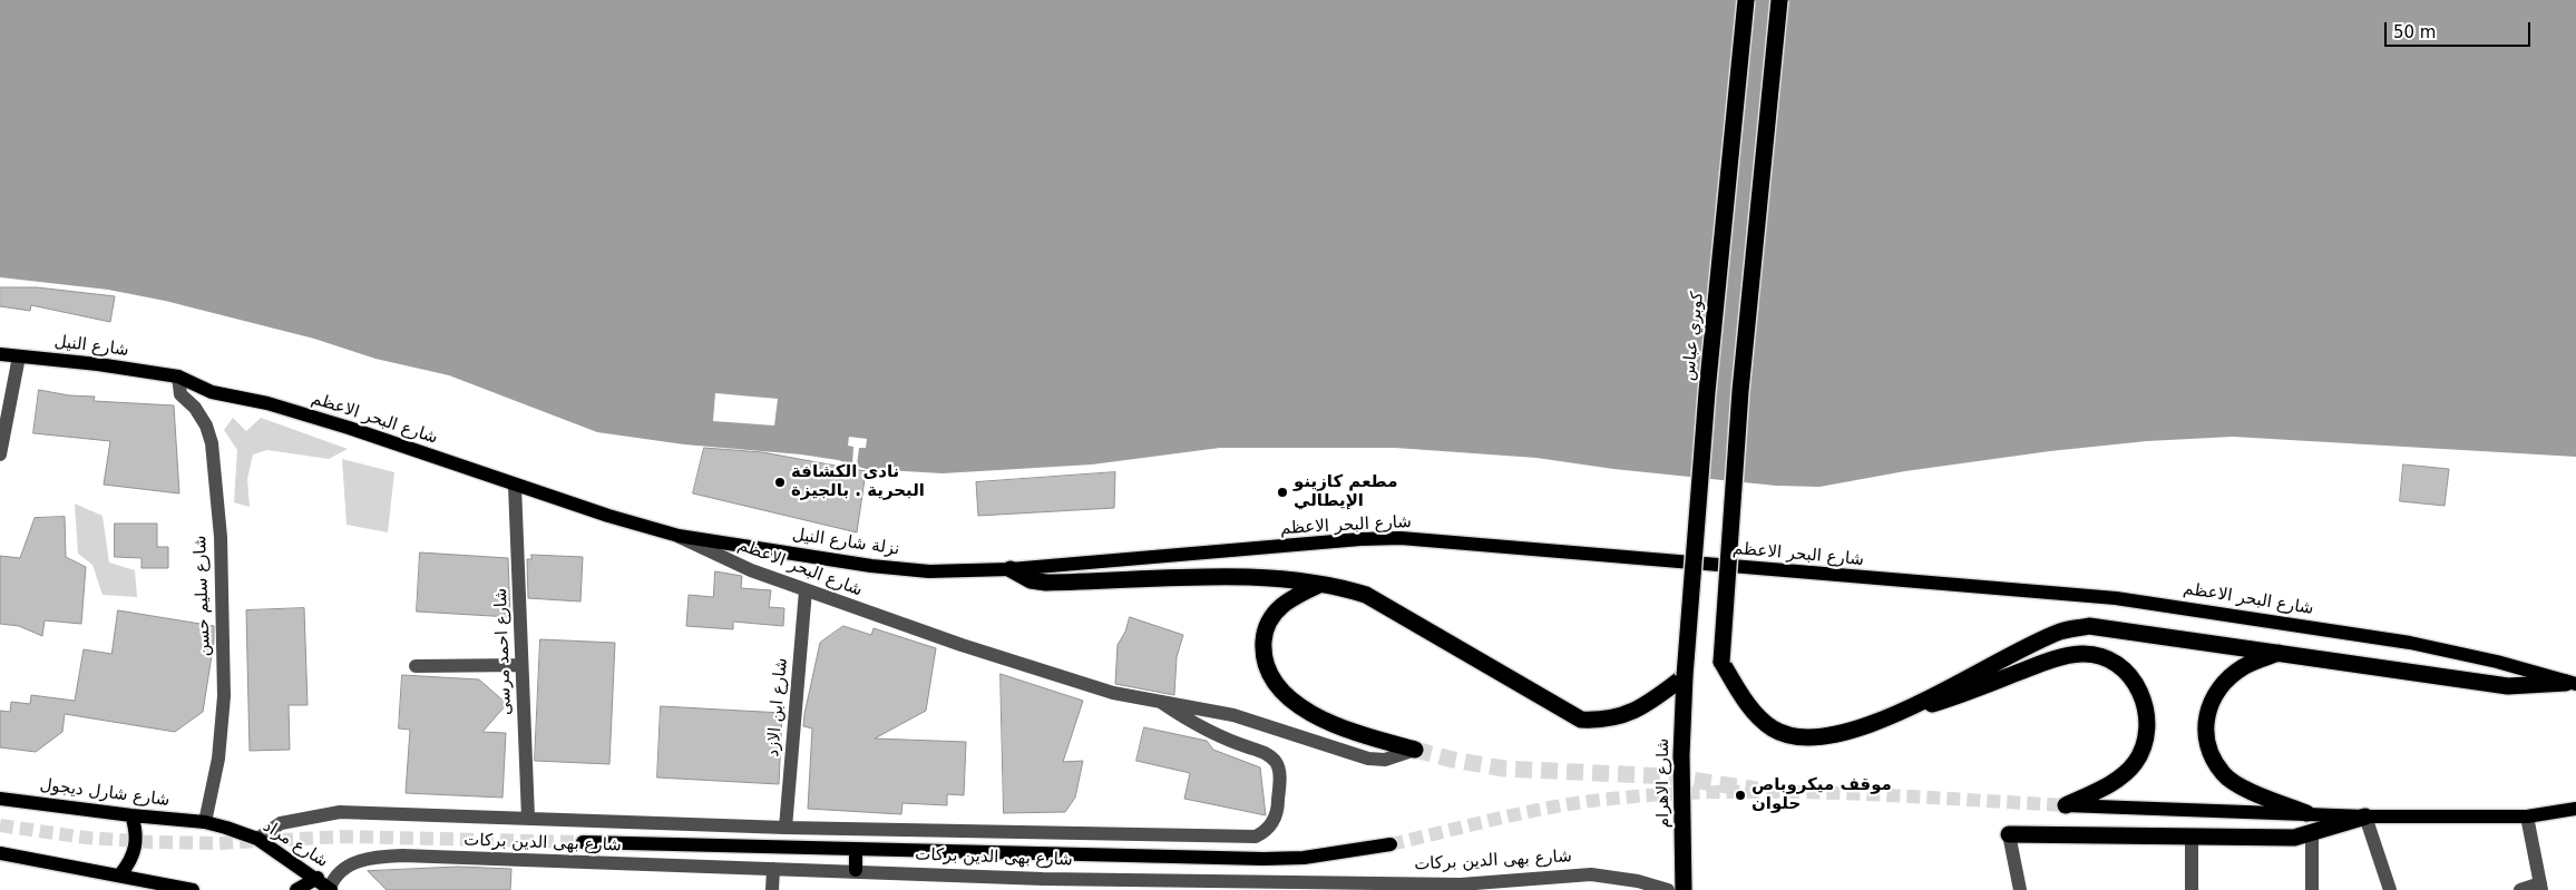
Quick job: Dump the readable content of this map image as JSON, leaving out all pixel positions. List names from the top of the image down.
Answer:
{
  "streets": {
    "highway": ["كوبري عباس", "شارع الاهرام"],
    "main road": [
      "شارع النيل",
      "شارع البحر الاعظم",
      "نزلة شارع النيل",
      "شارع شارل ديجول",
      "شارع بهى الدين بركات",
      "شارع مراد"
    ],
    "street": ["شارع سليم حسن", "شارع احمد مرسى", "شارع ابن الازد"]
  },
  "crossings": [
    ["كوبري عباس", "شارع الاهرام"],
    ["شارع النيل", "شارع البحر الاعظم"],
    ["شارع النيل", "شارع سليم حسن"],
    ["شارع البحر الاعظم", "نزلة شارع النيل"],
    ["شارع البحر الاعظم", "شارع سليم حسن"],
    ["شارع البحر الاعظم", "شارع احمد مرسى"],
    ["شارع البحر الاعظم", "شارع ابن الازد"],
    ["شارع سليم حسن", "شارع شارل ديجول"],
    ["شارع سليم حسن", "شارع مراد"],
    ["شارع شارل ديجول", "شارع مراد"],
    ["شارع بهى الدين بركات", "شارع مراد"]
  ],
  "places": ["نادى الكشافة البحرية . بالجيزة", "مطعم كازينو الإيطالي", "موقف ميكروباص حلوان"],
  "scale_bar": "50 m"
}
